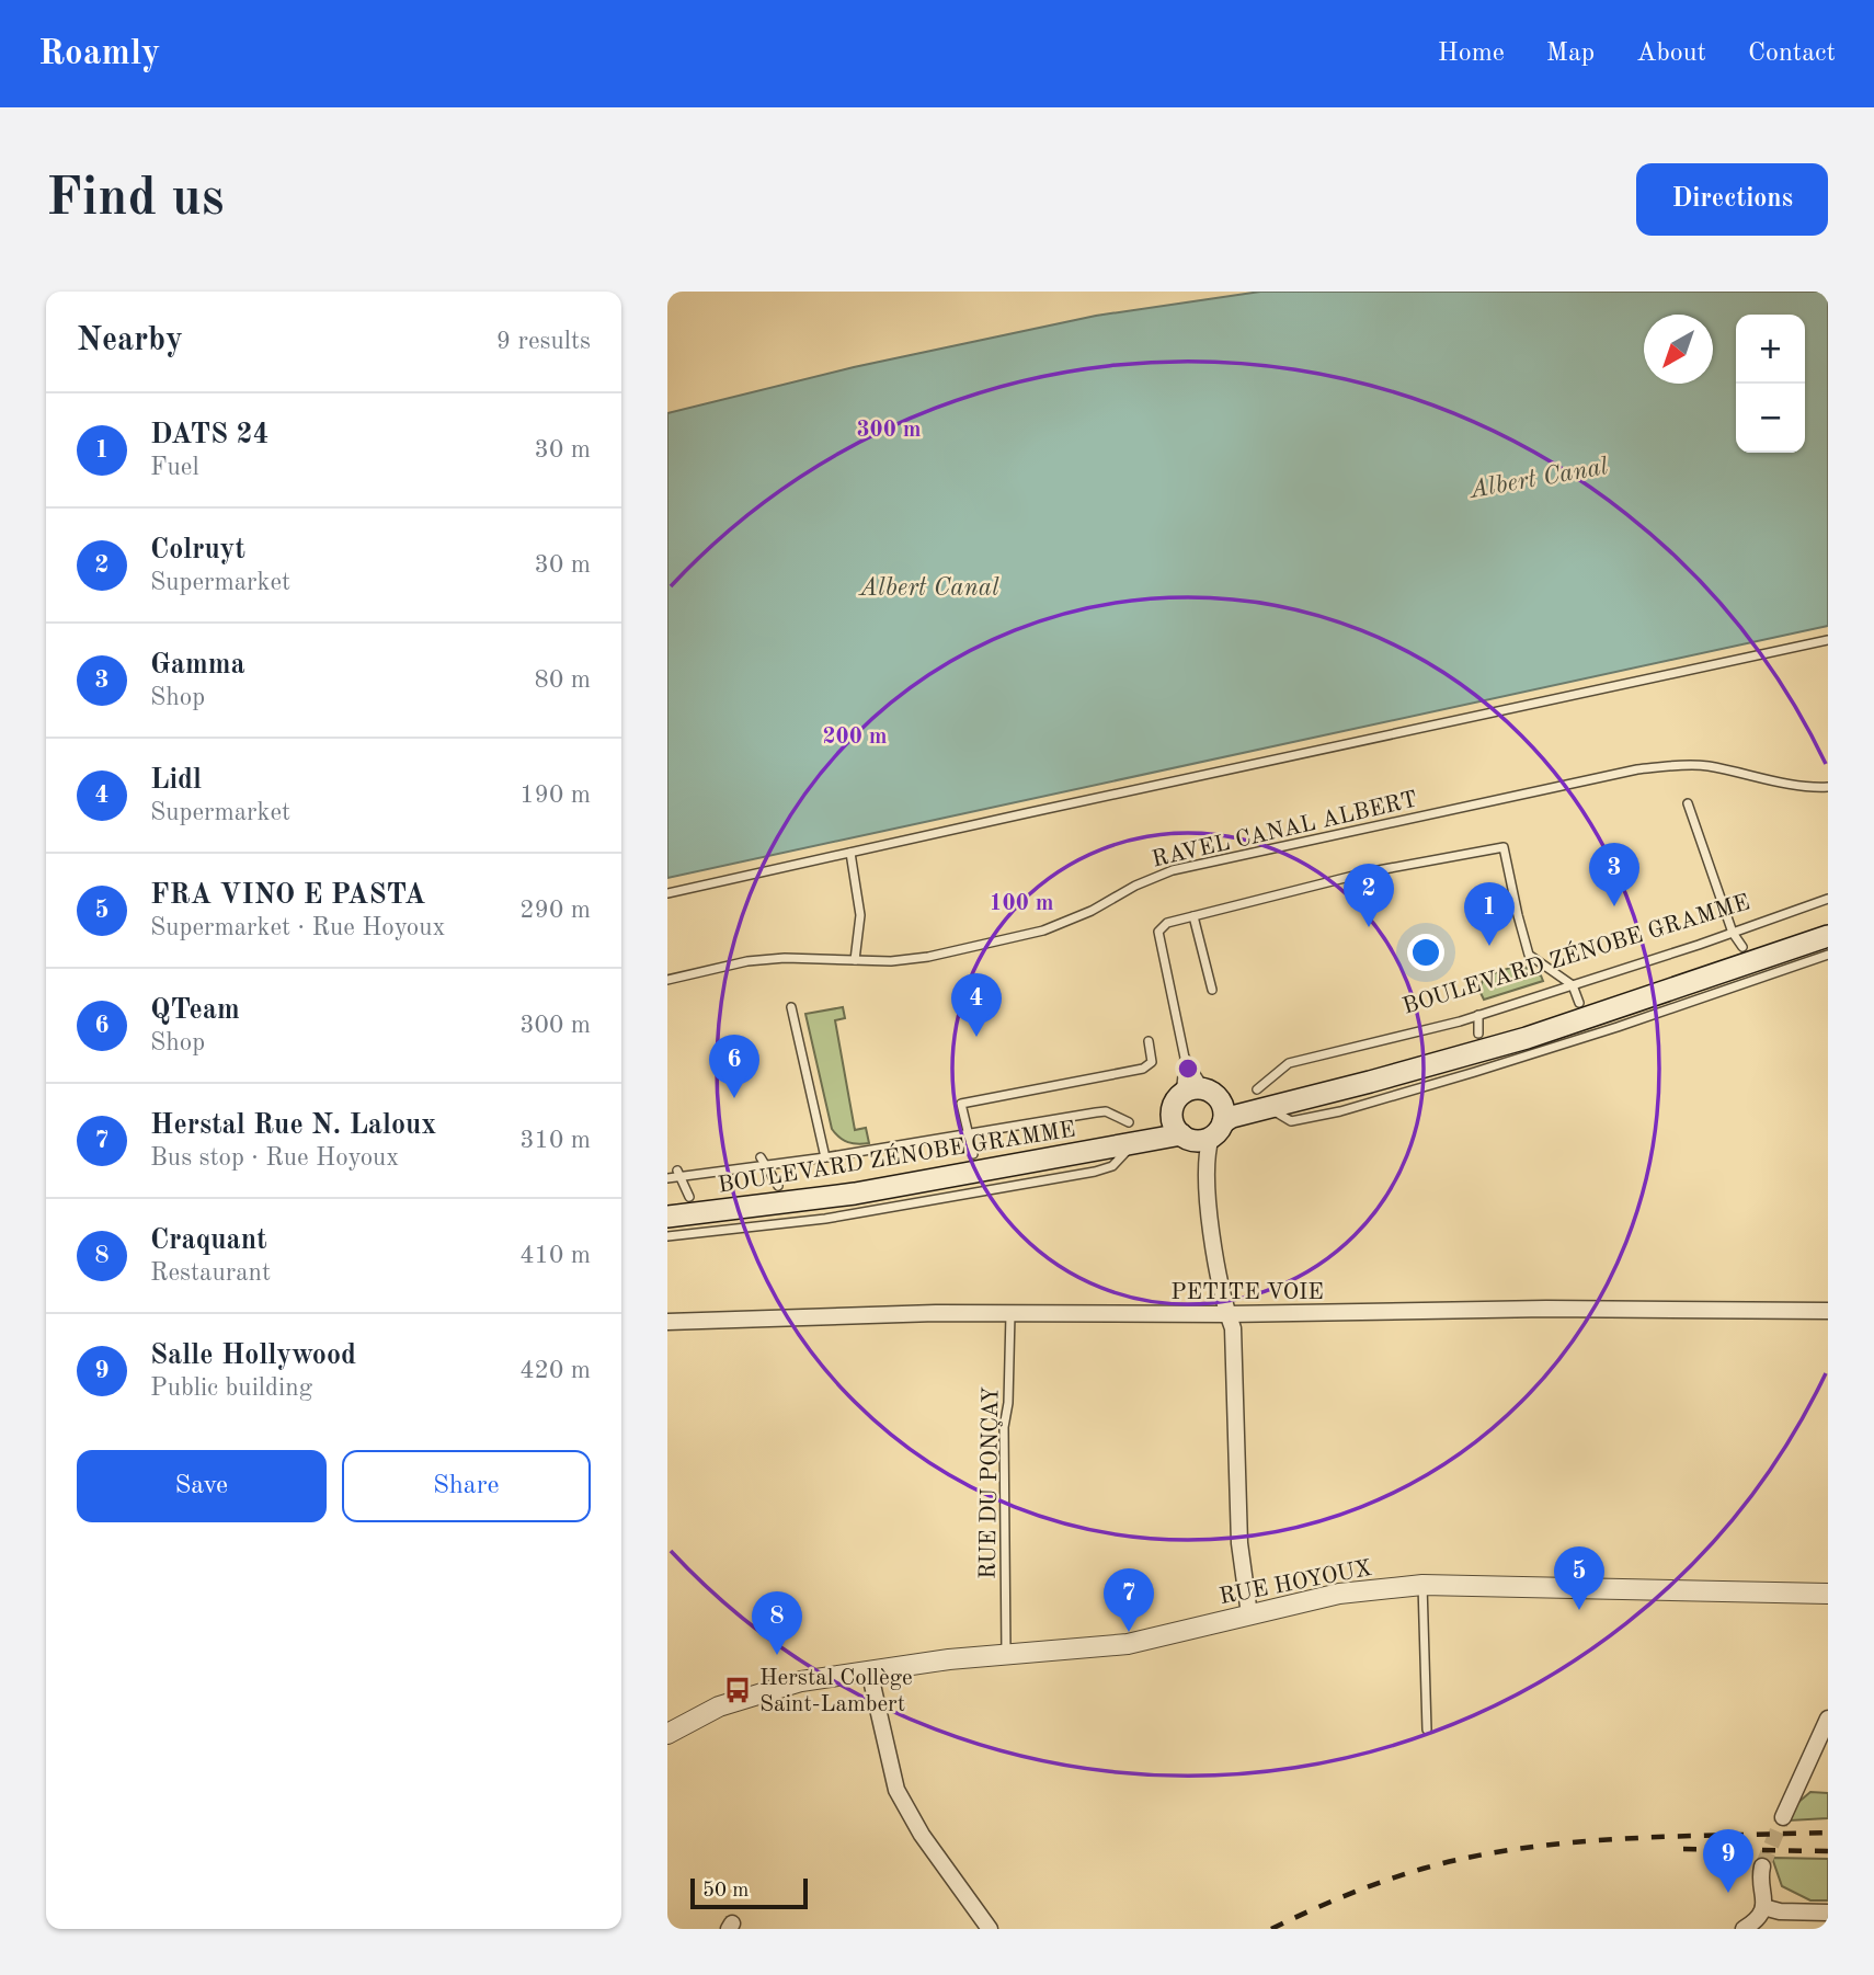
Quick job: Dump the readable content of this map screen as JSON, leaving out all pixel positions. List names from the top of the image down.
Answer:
{
  "streets": {
    "main road": ["BOULEVARD ZÉNOBE GRAMME"],
    "street": ["PETITE VOIE", "RUE HOYOUX"],
    "lane": ["RAVEL CANAL ALBERT", "RUE DU PONÇAY"]
  },
  "crossings": [
    ["PETITE VOIE", "RUE DU PONÇAY"],
    ["RUE DU PONÇAY", "RUE HOYOUX"]
  ],
  "water": ["Albert Canal"],
  "places": {
    "bus stop": ["Herstal Collège Saint-Lambert"]
  },
  "scale_bar": "50 m",
  "north": "bottom left",
  "page": {
    "header": "Roamly",
    "nav": [
      "Home",
      "Map",
      "About",
      "Contact"
    ],
    "buttons": [
      "Directions",
      ["Save", "Share"]
    ],
    "title": "Find us",
    "heading": ["Nearby", "9 results"],
    "map_buttons": ["+", "−"],
    "list": [
      {
        "mark": "1",
        "name": "DATS 24",
        "note": "Fuel",
        "value": "30 m"
      },
      {
        "mark": "2",
        "name": "Colruyt",
        "note": "Supermarket",
        "value": "30 m"
      },
      {
        "mark": "3",
        "name": "Gamma",
        "note": "Shop",
        "value": "80 m"
      },
      {
        "mark": "4",
        "name": "Lidl",
        "note": "Supermarket",
        "value": "190 m"
      },
      {
        "mark": "5",
        "name": "FRA VINO E PASTA",
        "note": "Supermarket · Rue Hoyoux",
        "value": "290 m"
      },
      {
        "mark": "6",
        "name": "QTeam",
        "note": "Shop",
        "value": "300 m"
      },
      {
        "mark": "7",
        "name": "Herstal Rue N. Laloux",
        "note": "Bus stop · Rue Hoyoux",
        "value": "310 m"
      },
      {
        "mark": "8",
        "name": "Craquant",
        "note": "Restaurant",
        "value": "410 m"
      },
      {
        "mark": "9",
        "name": "Salle Hollywood",
        "note": "Public building",
        "value": "420 m"
      }
    ],
    "pins": [
      "3",
      "2",
      "1",
      "4",
      "6",
      "5",
      "7",
      "8",
      "9"
    ],
    "scale": "50 m"
  },
  "rings": ["300 m", "200 m", "100 m"]
}
